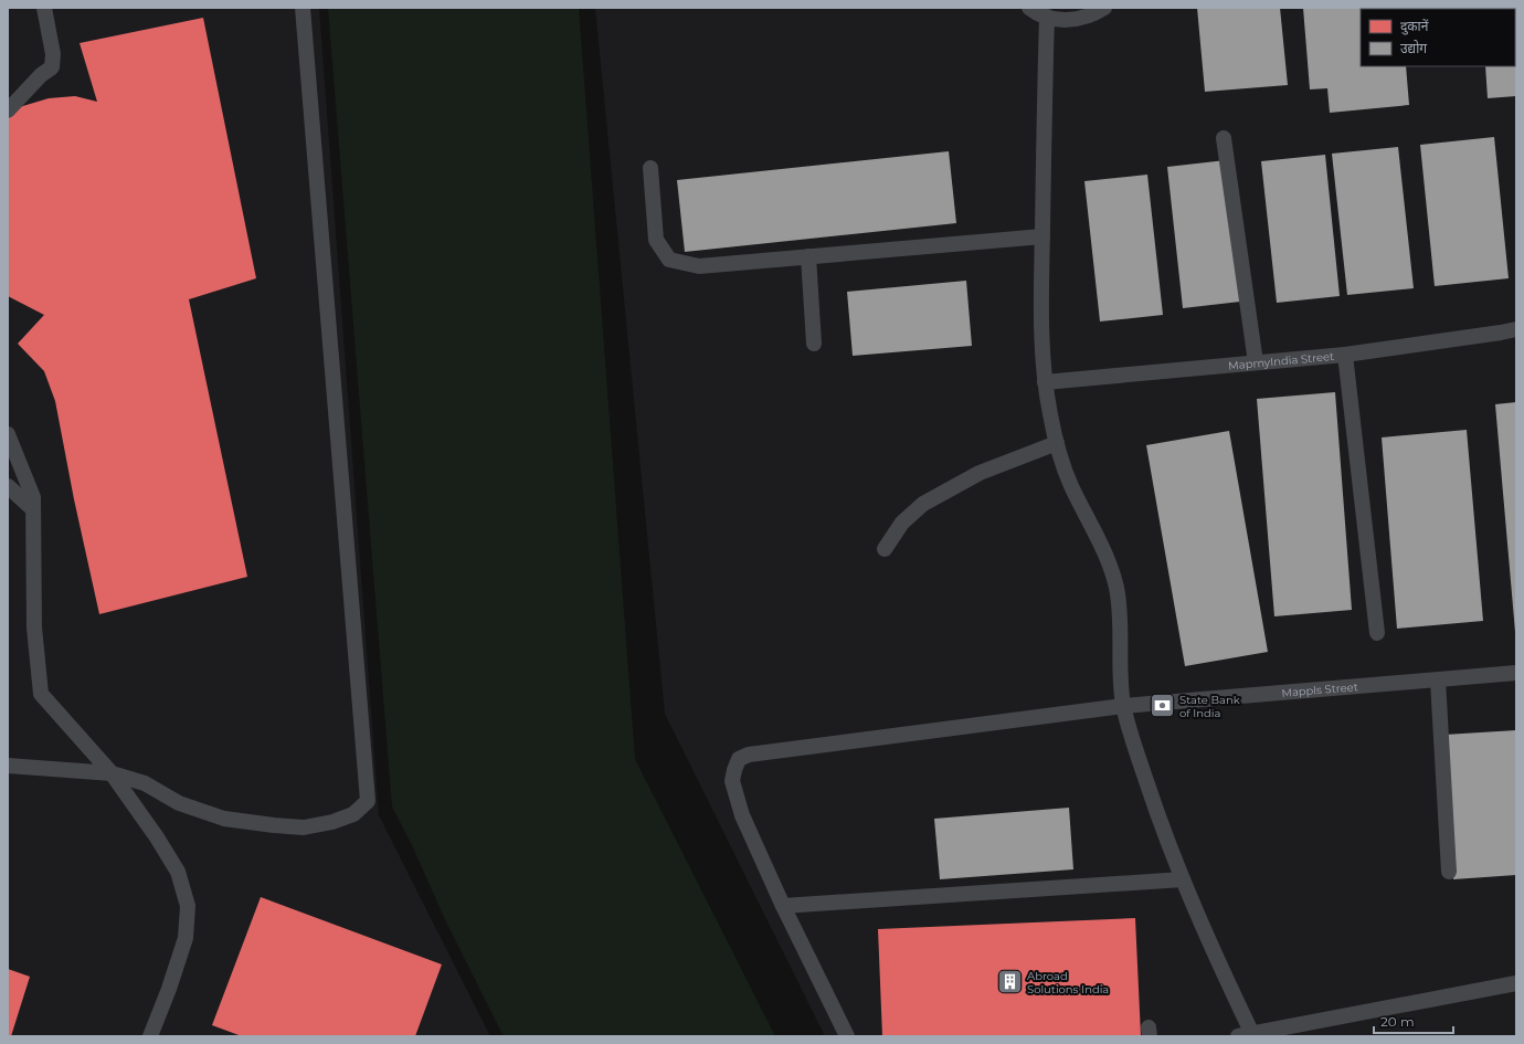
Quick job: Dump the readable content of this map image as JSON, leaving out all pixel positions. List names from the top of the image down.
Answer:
{
  "streets": {
    "lane": ["MapmyIndia Street", "Mappls Street"]
  },
  "places": {
    "bank": ["State Bank of India"],
    "building": ["Abroad Solutions India"]
  },
  "legend": ["दुकानें", "उद्योग"],
  "scale_bar": "20 m"
}
